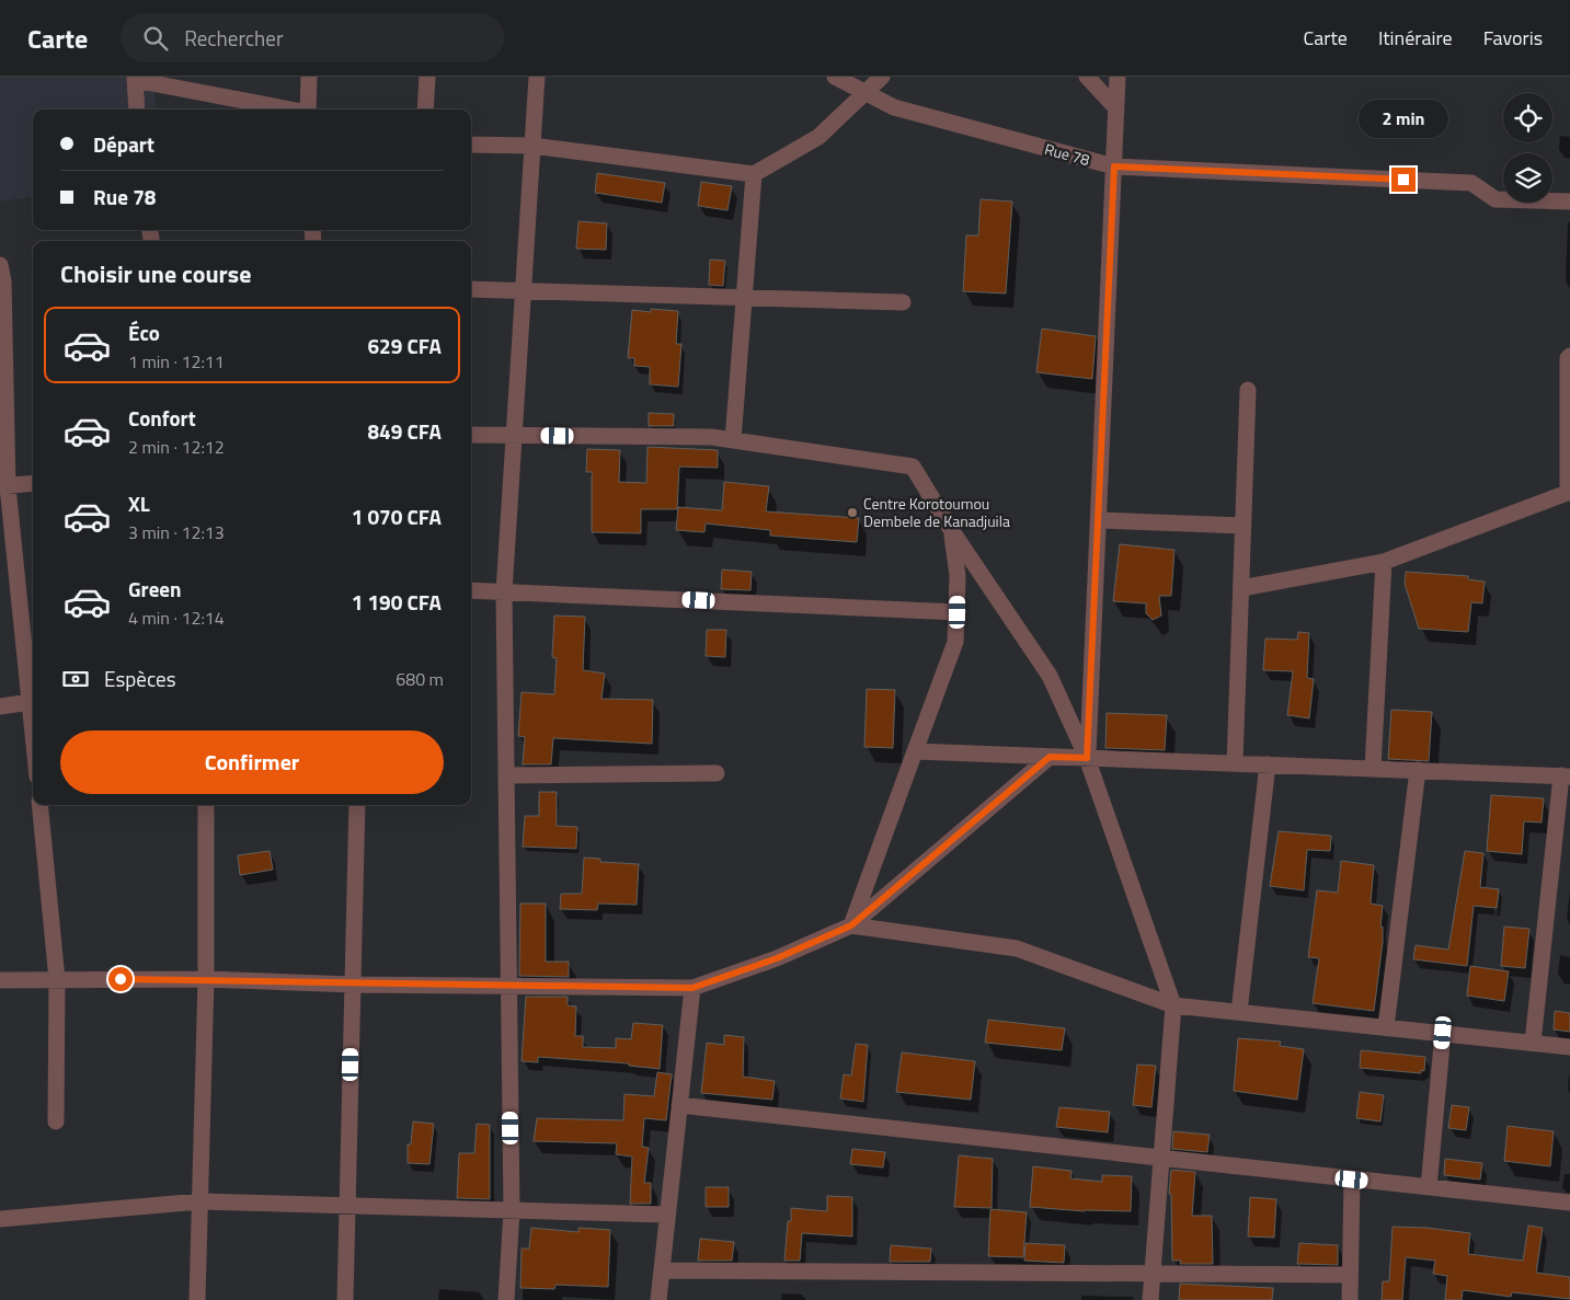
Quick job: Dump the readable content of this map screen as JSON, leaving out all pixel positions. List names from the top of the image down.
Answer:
{
  "streets": {
    "street": ["Rue 78"]
  },
  "places": ["Centre Korotoumou Dembele de Kanadjuila"],
  "page": {
    "header": "Carte",
    "search": "Rechercher",
    "nav": ["Carte", "Itinéraire", "Favoris"],
    "bubble": "2 min",
    "banner": ["Départ", "Rue 78"],
    "heading": "Choisir une course",
    "list": [
      {
        "name": "Éco",
        "note": "1 min · 12:11",
        "value": "629 CFA"
      },
      {
        "name": "Confort",
        "note": "2 min · 12:12",
        "value": "849 CFA"
      },
      {
        "name": "XL",
        "note": "3 min · 12:13",
        "value": "1 070 CFA"
      },
      {
        "name": "Green",
        "note": "4 min · 12:14",
        "value": "1 190 CFA"
      }
    ],
    "pay": ["Espèces", "680 m"],
    "buttons": "Confirmer"
  }
}
